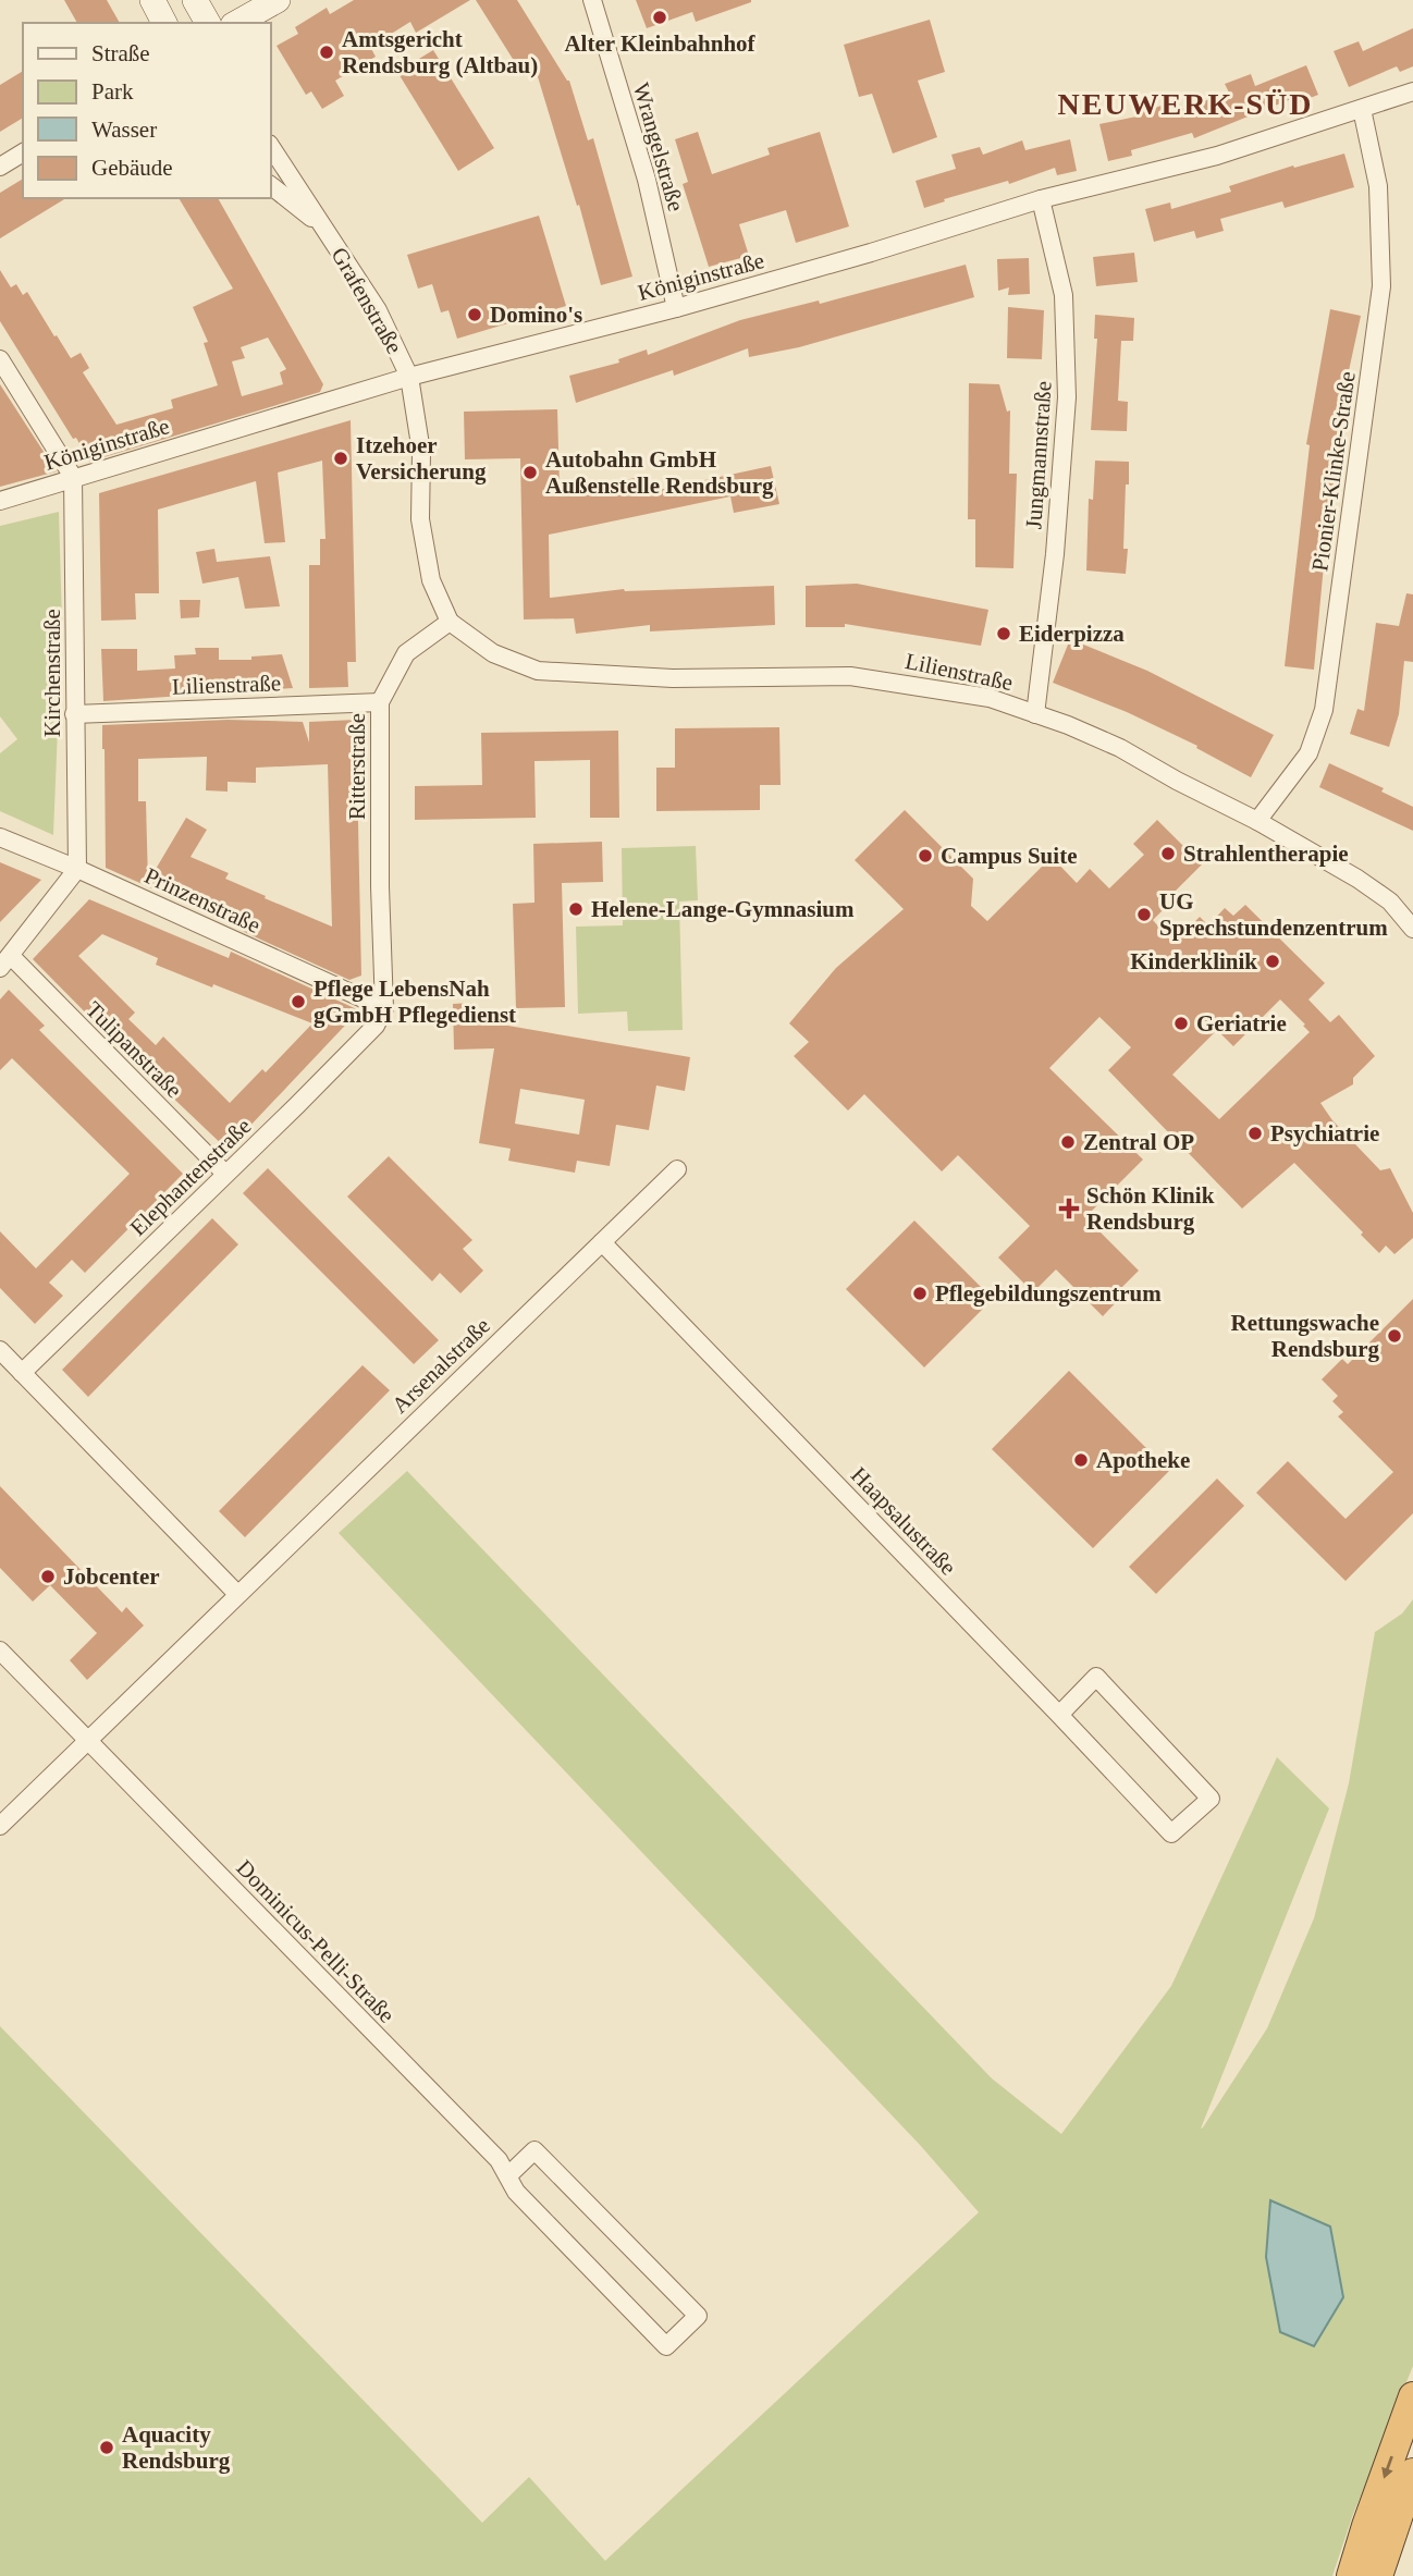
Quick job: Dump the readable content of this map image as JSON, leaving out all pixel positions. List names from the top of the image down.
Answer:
{
  "streets": {
    "street": [
      "Wrangelstraße",
      "Königinstraße",
      "Grafenstraße",
      "Jungmannstraße",
      "Pionier-Klinke-Straße",
      "Lilienstraße",
      "Kirchenstraße",
      "Ritterstraße",
      "Prinzenstraße",
      "Tulipanstraße",
      "Elephantenstraße",
      "Arsenalstraße",
      "Haapsalustraße",
      "Dominicus-Pelli-Straße"
    ]
  },
  "crossings": [
    ["Wrangelstraße", "Königinstraße"],
    ["Königinstraße", "Grafenstraße"],
    ["Königinstraße", "Jungmannstraße"],
    ["Königinstraße", "Pionier-Klinke-Straße"],
    ["Königinstraße", "Kirchenstraße"],
    ["Jungmannstraße", "Lilienstraße"],
    ["Pionier-Klinke-Straße", "Lilienstraße"],
    ["Lilienstraße", "Kirchenstraße"],
    ["Lilienstraße", "Ritterstraße"],
    ["Kirchenstraße", "Prinzenstraße"],
    ["Ritterstraße", "Prinzenstraße"],
    ["Ritterstraße", "Elephantenstraße"],
    ["Prinzenstraße", "Elephantenstraße"],
    ["Tulipanstraße", "Elephantenstraße"],
    ["Arsenalstraße", "Haapsalustraße"],
    ["Arsenalstraße", "Dominicus-Pelli-Straße"]
  ],
  "districts": ["NEUWERK-SÜD"],
  "places": {
    "other": [
      "Alter Kleinbahnhof",
      "Amtsgericht Rendsburg (Altbau)",
      "Domino's",
      "Itzehoer Versicherung",
      "Autobahn GmbH Außenstelle Rendsburg",
      "Eiderpizza",
      "Strahlentherapie",
      "Campus Suite",
      "Helene-Lange-Gymnasium",
      "UG Sprechstundenzentrum",
      "Kinderklinik",
      "Pflege LebensNah gGmbH Pflegedienst",
      "Geriatrie",
      "Psychiatrie",
      "Zentral OP",
      "Pflegebildungszentrum",
      "Rettungswache Rendsburg",
      "Apotheke",
      "Jobcenter",
      "Aquacity Rendsburg"
    ],
    "health": ["Schön Klinik Rendsburg"]
  },
  "legend": [
    "Straße",
    "Park",
    "Wasser",
    "Gebäude"
  ]
}
